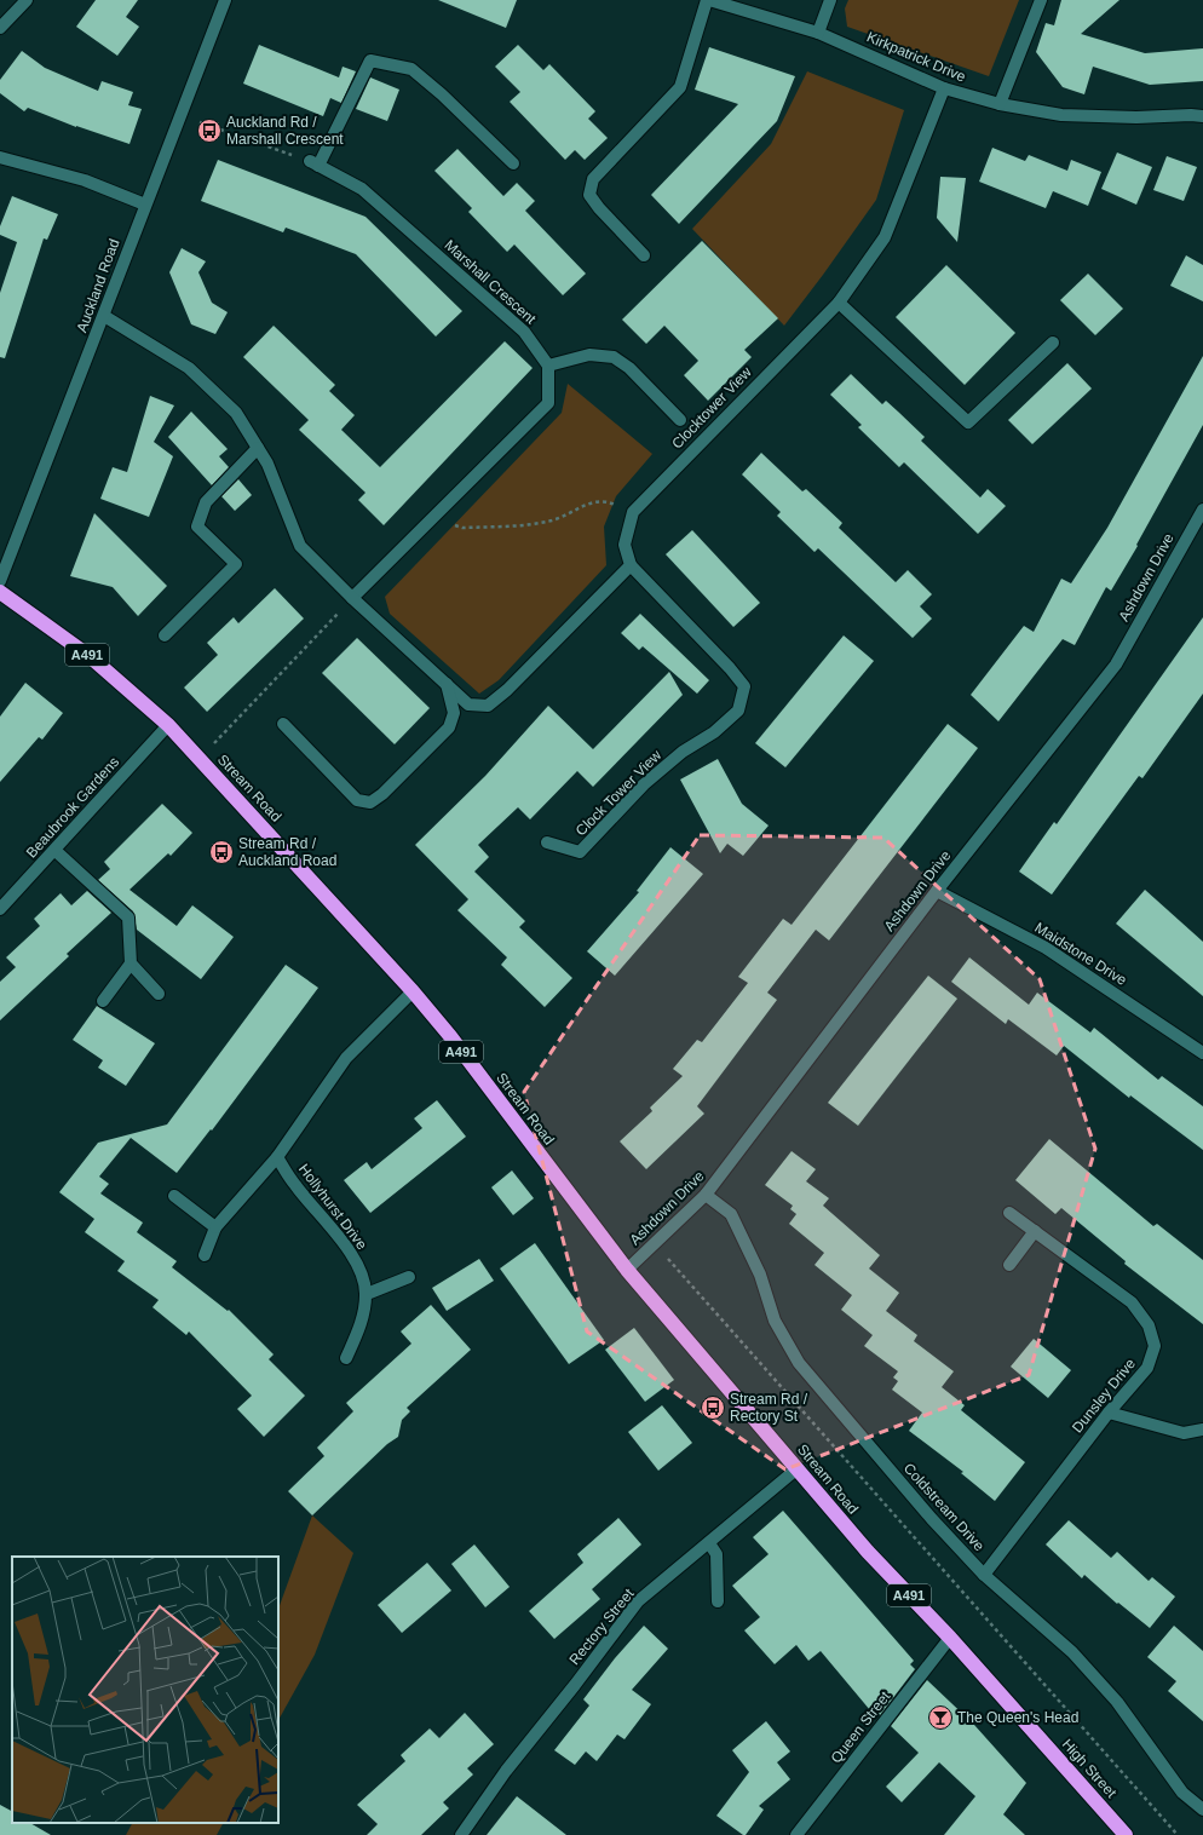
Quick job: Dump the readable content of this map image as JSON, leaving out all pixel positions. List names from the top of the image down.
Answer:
{
  "streets": {
    "highway": ["A491", "Stream Road", "High Street"],
    "street": [
      "Kirkpatrick Drive",
      "Marshall Crescent",
      "Auckland Road",
      "Clocktower View",
      "Ashdown Drive",
      "Clock Tower View",
      "Beaubrook Gardens",
      "Maidstone Drive",
      "Hollyhurst Drive",
      "Dunsley Drive",
      "Coldstream Drive",
      "Rectory Street",
      "Queen Street"
    ]
  },
  "crossings": [
    ["Kirkpatrick Drive", "Clocktower View"],
    ["Clocktower View", "Clock Tower View"],
    ["Ashdown Drive", "Stream Road"],
    ["Ashdown Drive", "Maidstone Drive"],
    ["Ashdown Drive", "Coldstream Drive"],
    ["Stream Road", "Beaubrook Gardens"],
    ["Stream Road", "Rectory Street"],
    ["Stream Road", "Queen Street"],
    ["Stream Road", "High Street"],
    ["Dunsley Drive", "Coldstream Drive"],
    ["Queen Street", "High Street"]
  ],
  "places": {
    "bus stop": ["Auckland Rd / Marshall Crescent", "Stream Rd / Auckland Road", "Stream Rd / Rectory St"],
    "bar": ["The Queen's Head"]
  }
}
